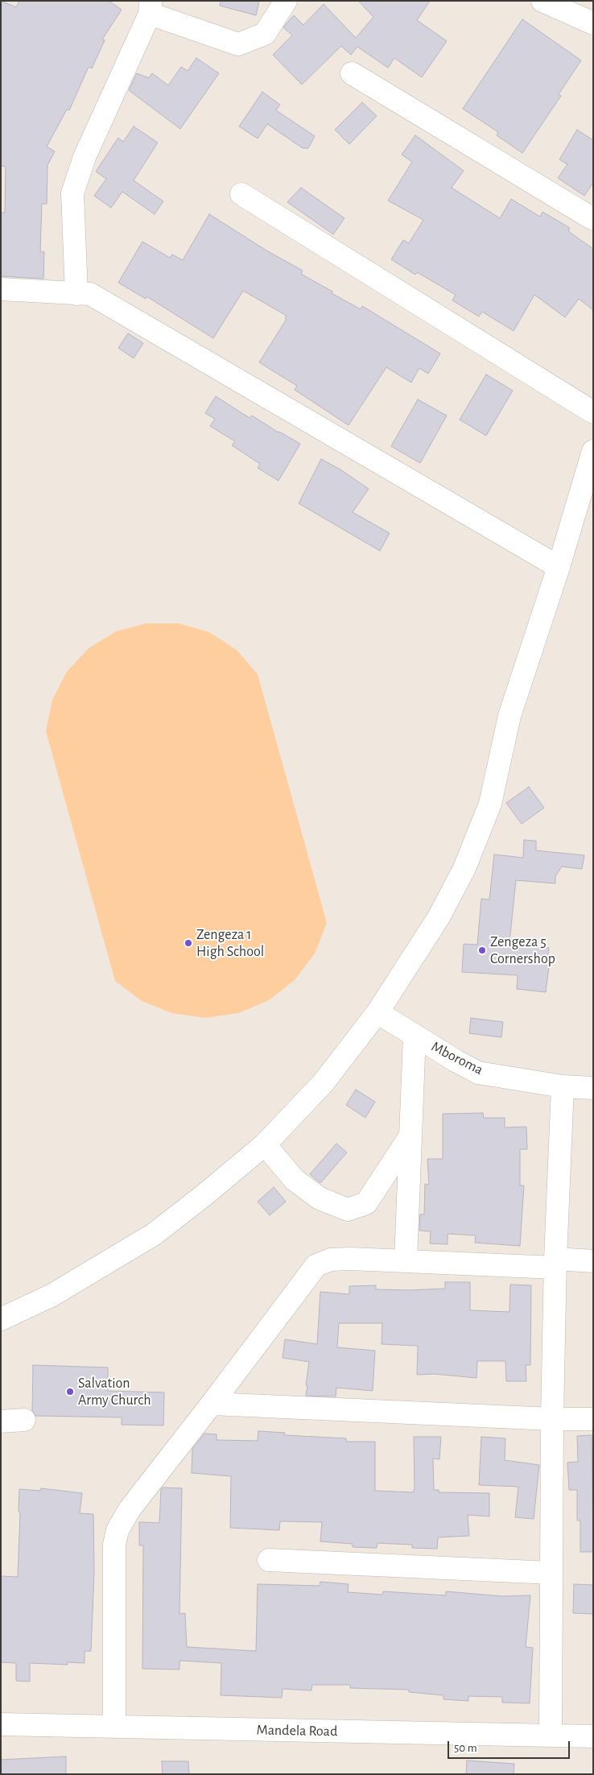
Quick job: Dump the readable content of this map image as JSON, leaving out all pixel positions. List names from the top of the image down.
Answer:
{
  "streets": {
    "street": ["Mboroma", "Mandela Road"]
  },
  "places": ["Zengeza 1 High School", "Zengeza 5 Cornershop", "Salvation Army Church"],
  "scale_bar": "50 m"
}
